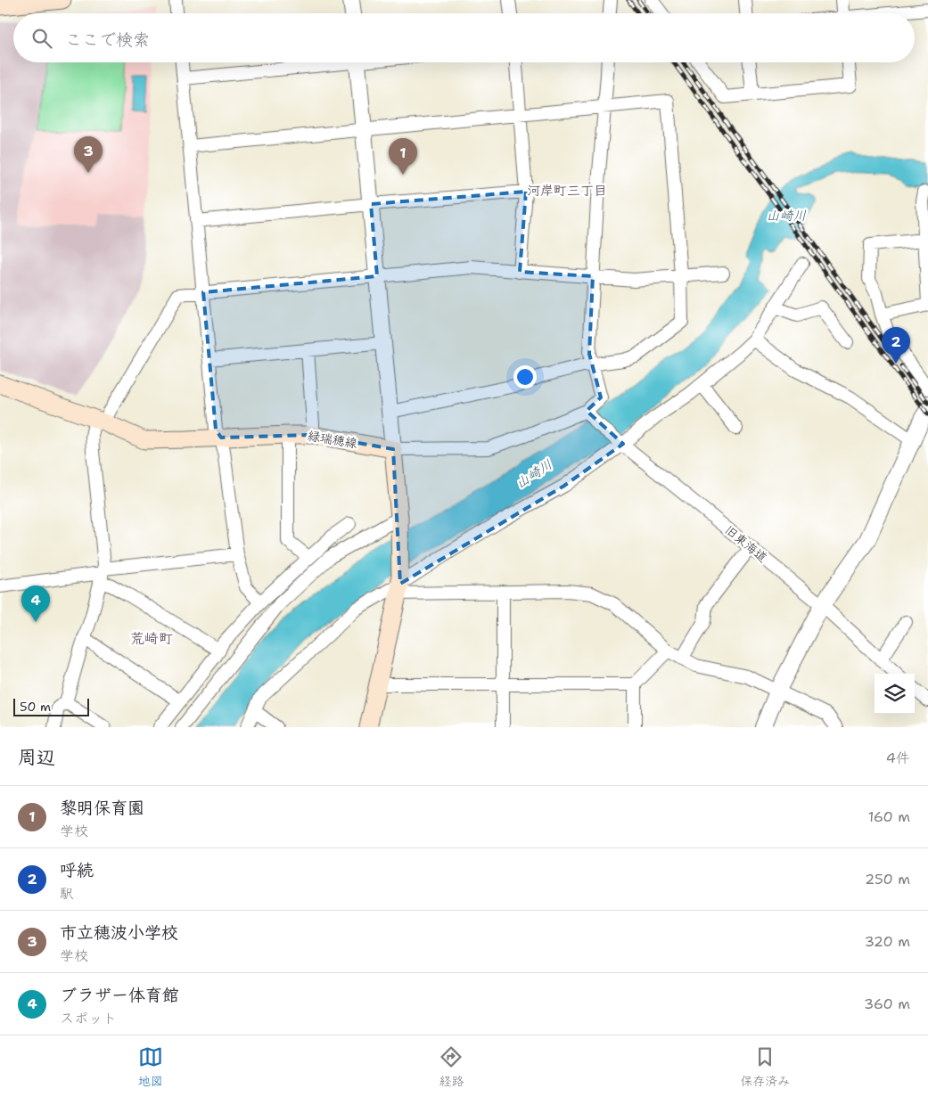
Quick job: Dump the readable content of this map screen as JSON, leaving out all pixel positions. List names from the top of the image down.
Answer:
{
  "streets": {
    "main road": ["緑瑞穂線"],
    "street": ["旧東海道"]
  },
  "districts": ["河岸町三丁目", "荒崎町"],
  "water": ["山崎川"],
  "scale_bar": "50 m",
  "page": {
    "search": "ここで検索",
    "pins": [
      "3",
      "1",
      "2",
      "4"
    ],
    "scale": "50 m",
    "heading": ["周辺", "4件"],
    "list": [
      {
        "mark": "1",
        "name": "黎明保育園",
        "note": "学校",
        "value": "160 m"
      },
      {
        "mark": "2",
        "name": "呼続",
        "note": "駅",
        "value": "250 m"
      },
      {
        "mark": "3",
        "name": "市立穂波小学校",
        "note": "学校",
        "value": "320 m"
      },
      {
        "mark": "4",
        "name": "ブラザー体育館",
        "note": "スポット",
        "value": "360 m"
      }
    ],
    "nav": ["地図", "経路", "保存済み"]
  }
}
